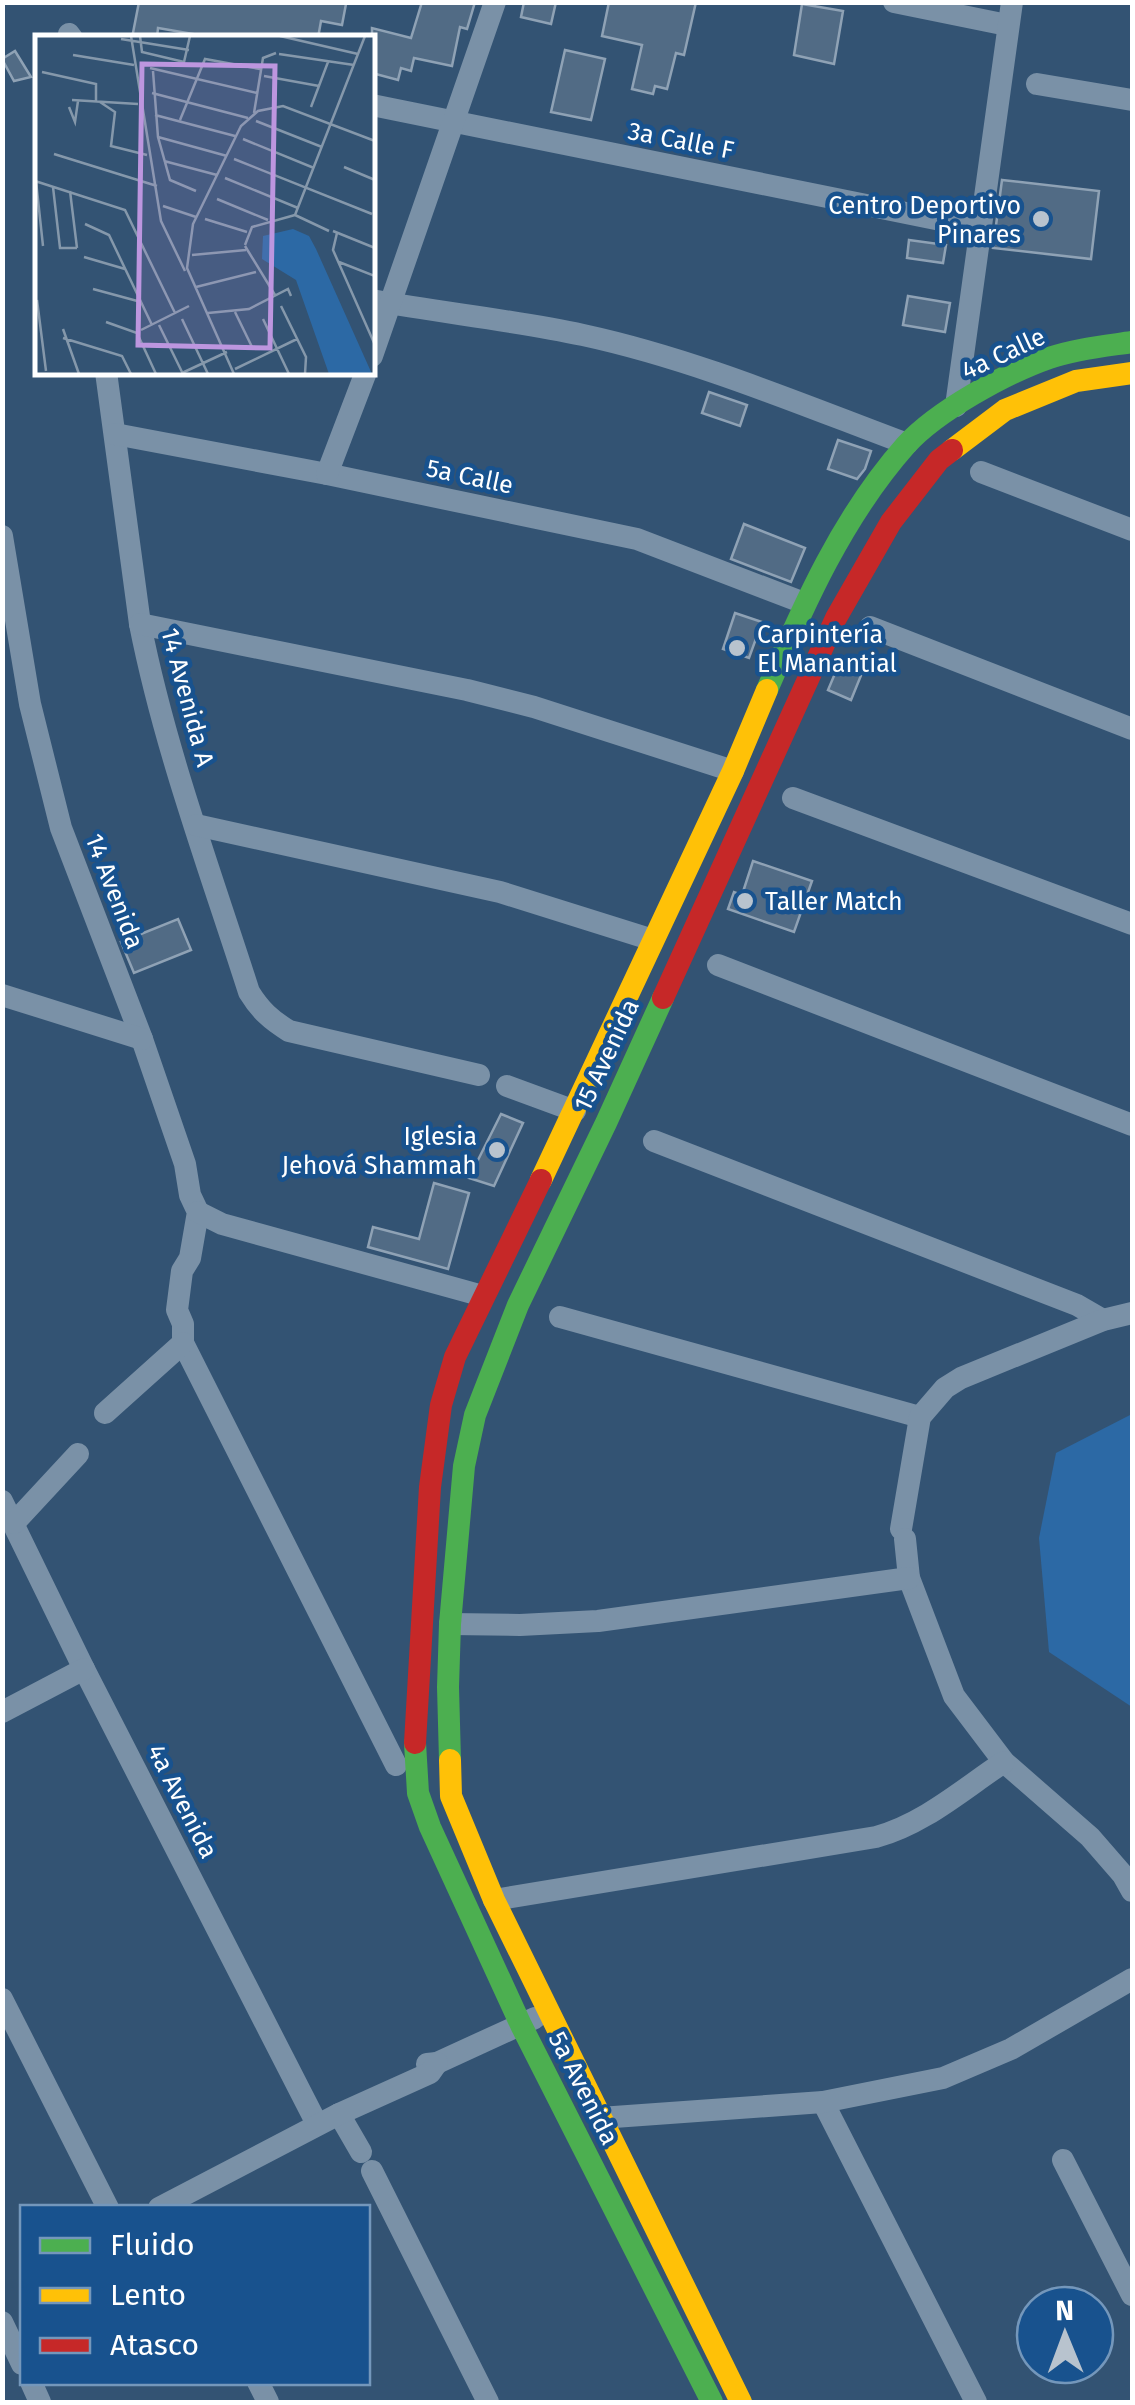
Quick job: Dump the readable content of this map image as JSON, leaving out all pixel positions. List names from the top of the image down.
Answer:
{
  "streets": {
    "main road": ["4a Calle", "15 Avenida", "5a Avenida"],
    "street": [
      "3a Calle F",
      "5a Calle",
      "14 Avenida A",
      "14 Avenida",
      "4a Avenida"
    ]
  },
  "crossings": [
    ["4a Calle", "15 Avenida"],
    ["5a Calle", "14 Avenida A"],
    ["5a Calle", "15 Avenida"],
    ["15 Avenida", "5a Avenida"]
  ],
  "places": [
    "Centro Deportivo Pinares",
    "Carpintería El Manantial",
    "Taller Match",
    "Iglesia Jehová Shammah"
  ],
  "legend": ["Fluido", "Lento", "Atasco"],
  "north": "top"
}
